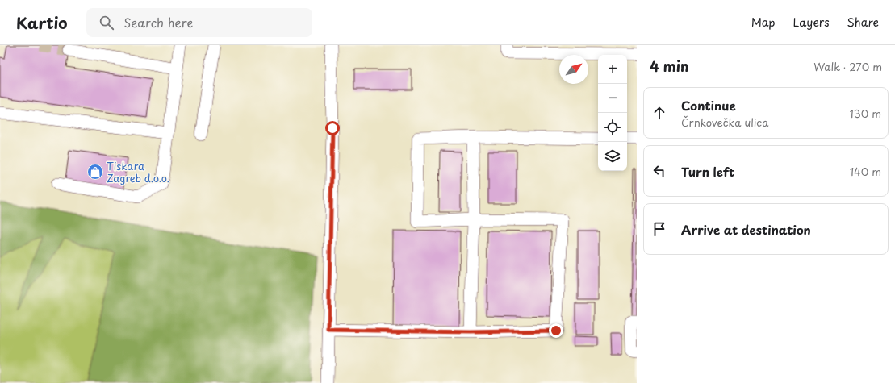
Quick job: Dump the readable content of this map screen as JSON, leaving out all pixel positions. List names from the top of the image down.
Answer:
{
  "places": {
    "shop": ["Tiskara Zagreb d.o.o."]
  },
  "north": "top right",
  "page": {
    "header": "Kartio",
    "search": "Search here",
    "nav": ["Map", "Layers", "Share"],
    "heading": ["4 min", "Walk · 270 m"],
    "map_buttons": ["+", "−"],
    "list": [
      ["Continue", "Črnkovečka ulica", "130 m"],
      ["Turn left", "140 m"],
      "Arrive at destination"
    ]
  }
}
